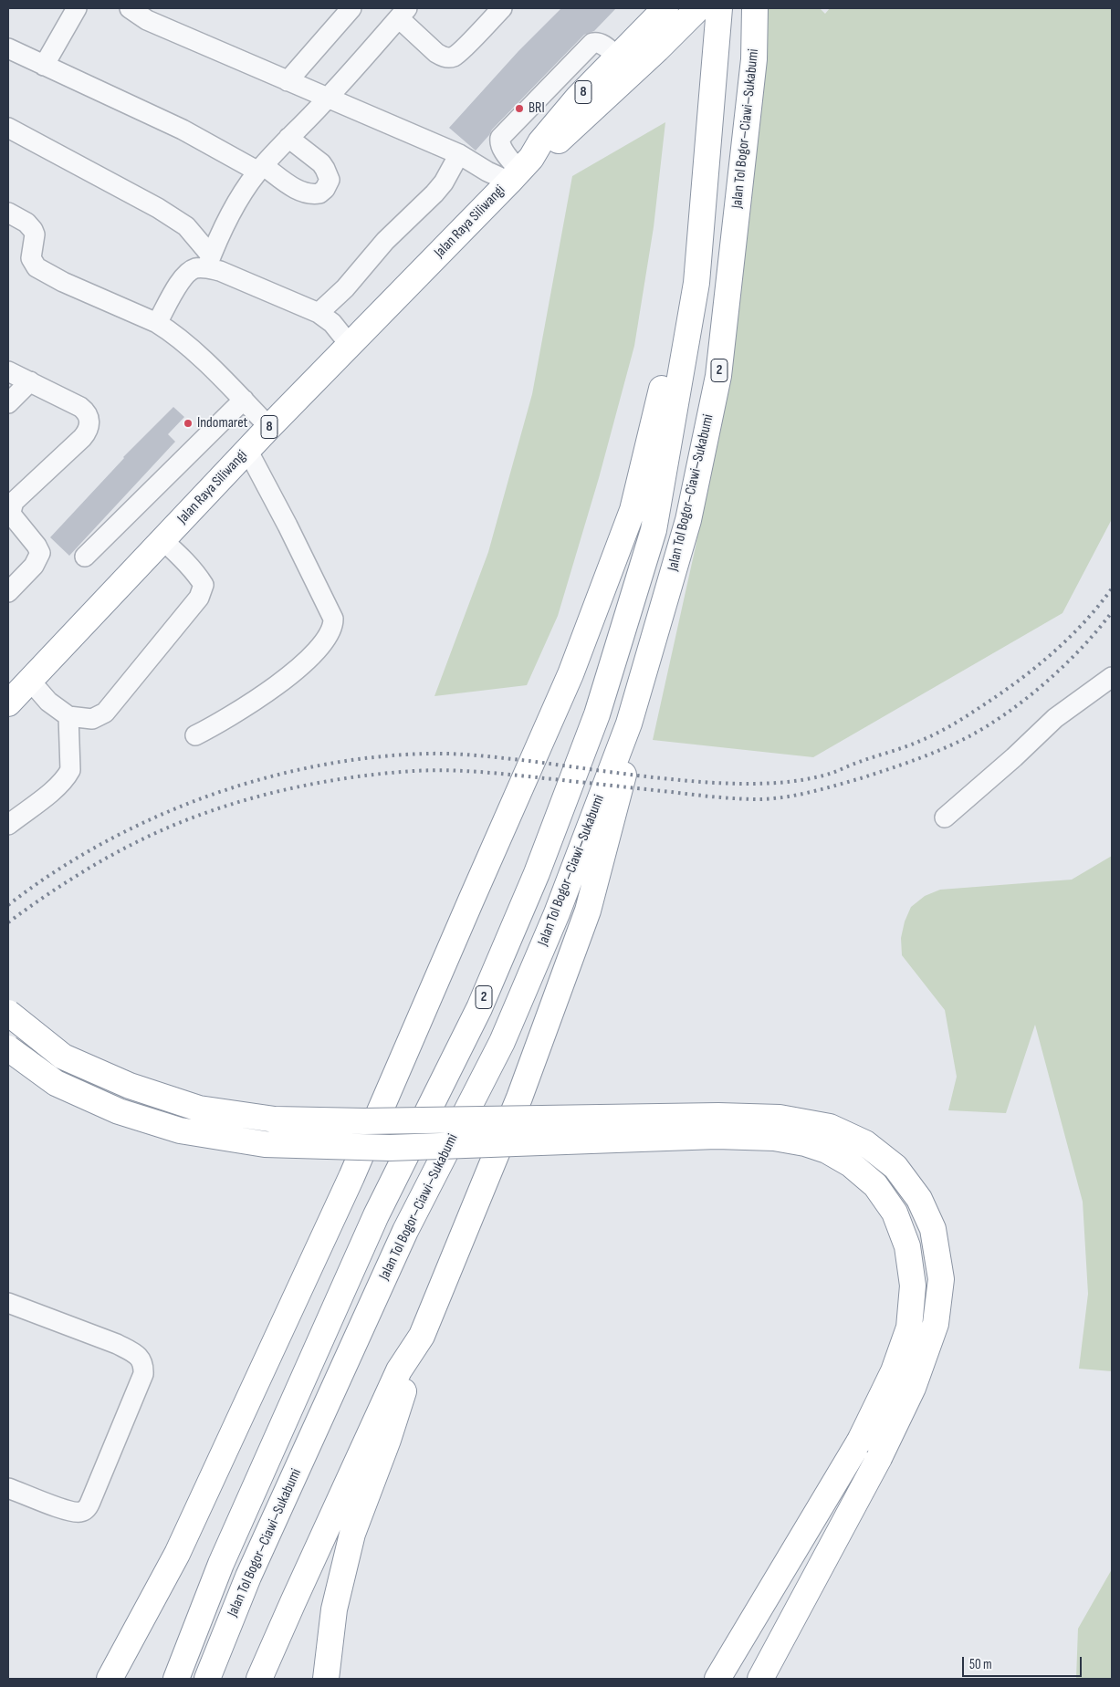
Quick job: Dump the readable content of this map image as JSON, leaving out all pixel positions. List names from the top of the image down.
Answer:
{
  "streets": {
    "highway": [
      "8",
      "Jalan Tol Bogor–Ciawi–Sukabumi",
      "Jalan Raya Siliwangi",
      "2"
    ]
  },
  "places": ["BRI", "Indomaret"],
  "scale_bar": "50 m"
}
